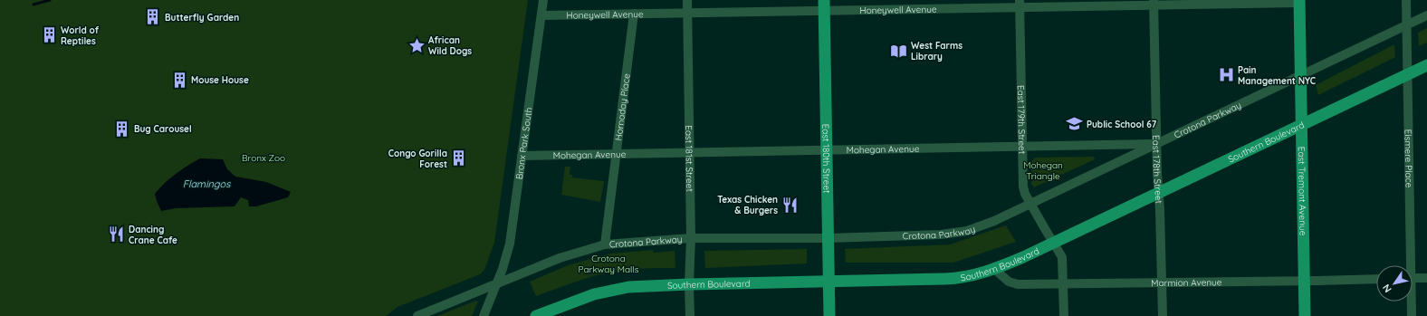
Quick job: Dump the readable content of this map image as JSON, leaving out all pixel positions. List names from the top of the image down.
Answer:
{
  "streets": {
    "main road": ["Southern Boulevard", "East 180th Street", "East Tremont Avenue"],
    "street": [
      "Honeywell Avenue",
      "Hornaday Place",
      "East 179th Street",
      "Crotona Parkway",
      "Bronx Park South",
      "Mohegan Avenue",
      "Elsmere Place",
      "East 181st Street",
      "East 178th Street",
      "Marmion Avenue"
    ]
  },
  "crossings": [
    ["Honeywell Avenue", "Hornaday Place"],
    ["Honeywell Avenue", "East 179th Street"],
    ["Honeywell Avenue", "Bronx Park South"],
    ["Honeywell Avenue", "East 181st Street"],
    ["Honeywell Avenue", "East 180th Street"],
    ["Honeywell Avenue", "East 178th Street"],
    ["Honeywell Avenue", "East Tremont Avenue"],
    ["Hornaday Place", "Crotona Parkway"],
    ["Hornaday Place", "Mohegan Avenue"],
    ["East 179th Street", "Crotona Parkway"],
    ["East 179th Street", "Southern Boulevard"],
    ["East 179th Street", "Mohegan Avenue"],
    ["East 179th Street", "Marmion Avenue"],
    ["Crotona Parkway", "Bronx Park South"],
    ["Crotona Parkway", "Mohegan Avenue"],
    ["Crotona Parkway", "Elsmere Place"],
    ["Crotona Parkway", "East 181st Street"],
    ["Crotona Parkway", "East 180th Street"],
    ["Crotona Parkway", "East 178th Street"],
    ["Crotona Parkway", "East Tremont Avenue"],
    ["Southern Boulevard", "Elsmere Place"],
    ["Southern Boulevard", "East 181st Street"],
    ["Southern Boulevard", "East 180th Street"],
    ["Southern Boulevard", "East 178th Street"],
    ["Southern Boulevard", "East Tremont Avenue"],
    ["Southern Boulevard", "Marmion Avenue"],
    ["Bronx Park South", "Mohegan Avenue"],
    ["Mohegan Avenue", "East 181st Street"],
    ["Mohegan Avenue", "East 180th Street"],
    ["Mohegan Avenue", "East 178th Street"],
    ["East 178th Street", "Marmion Avenue"],
    ["East Tremont Avenue", "Marmion Avenue"]
  ],
  "water": ["Flamingos"],
  "parks": ["Bronx Zoo", "Mohegan Triangle", "Crotona Parkway Malls"],
  "places": {
    "building": [
      "Butterfly Garden",
      "World of Reptiles",
      "Mouse House",
      "Bug Carousel",
      "Congo Gorilla Forest"
    ],
    "place": ["African Wild Dogs"],
    "library": ["West Farms Library"],
    "hospital": ["Pain Management NYC"],
    "school or university": ["Public School 67"],
    "restaurant": ["Texas Chicken & Burgers", "Dancing Crane Cafe"]
  },
  "north": "bottom left"
}
